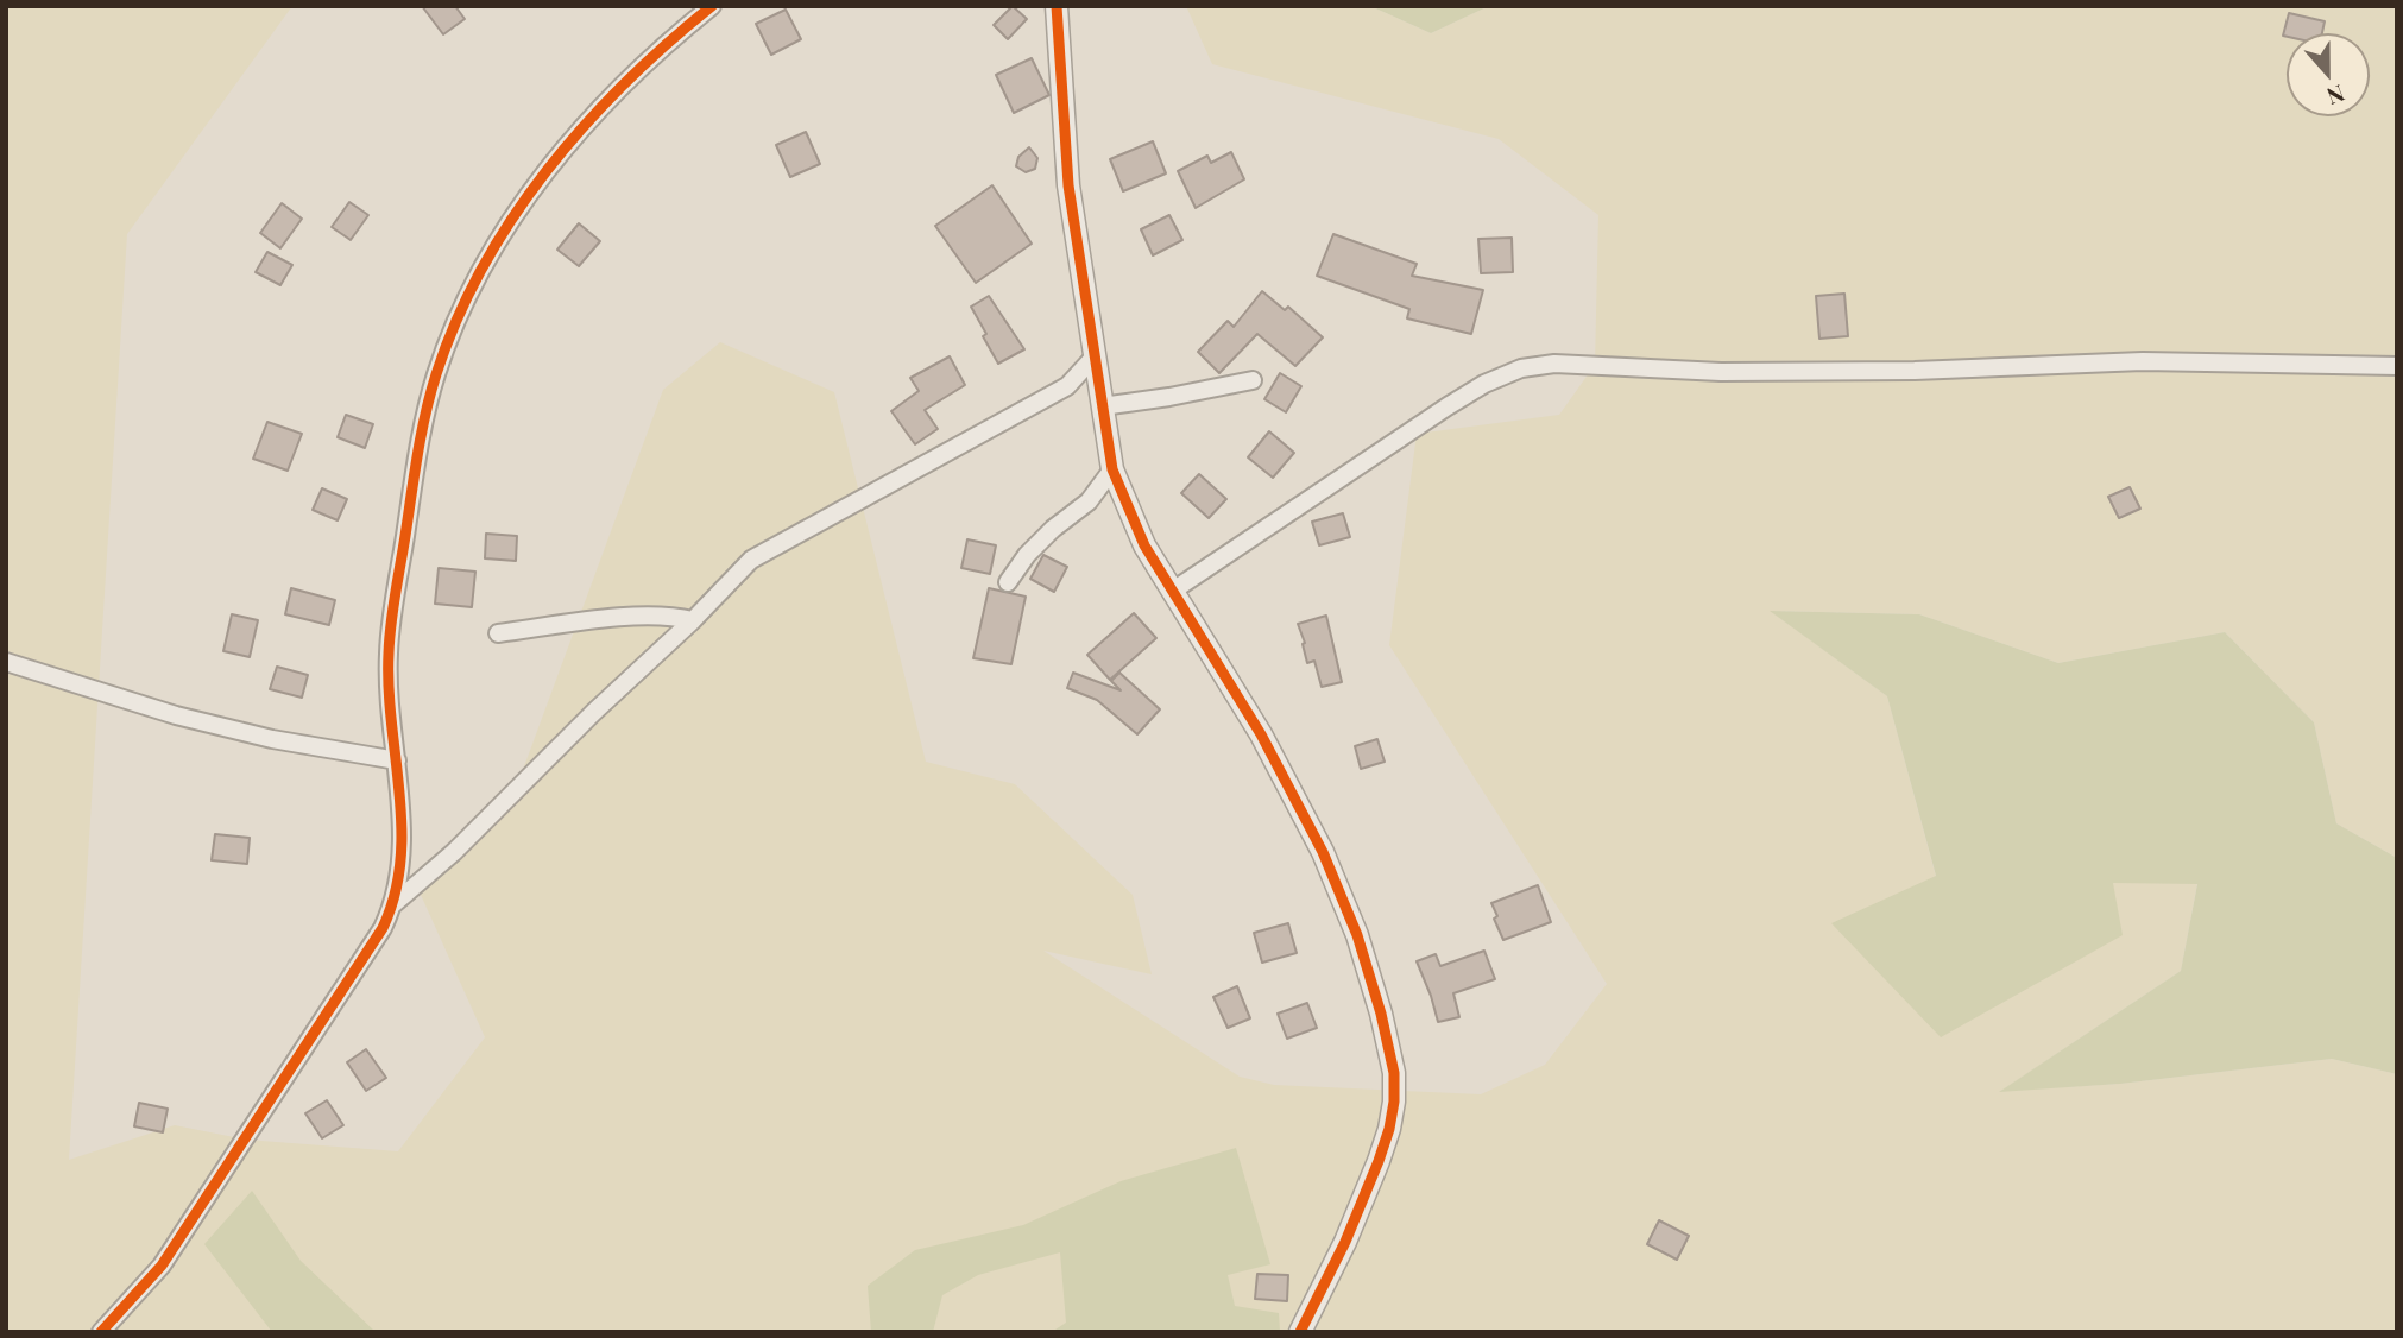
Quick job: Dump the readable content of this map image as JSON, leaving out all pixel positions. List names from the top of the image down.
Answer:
{
  "north": "bottom"
}
